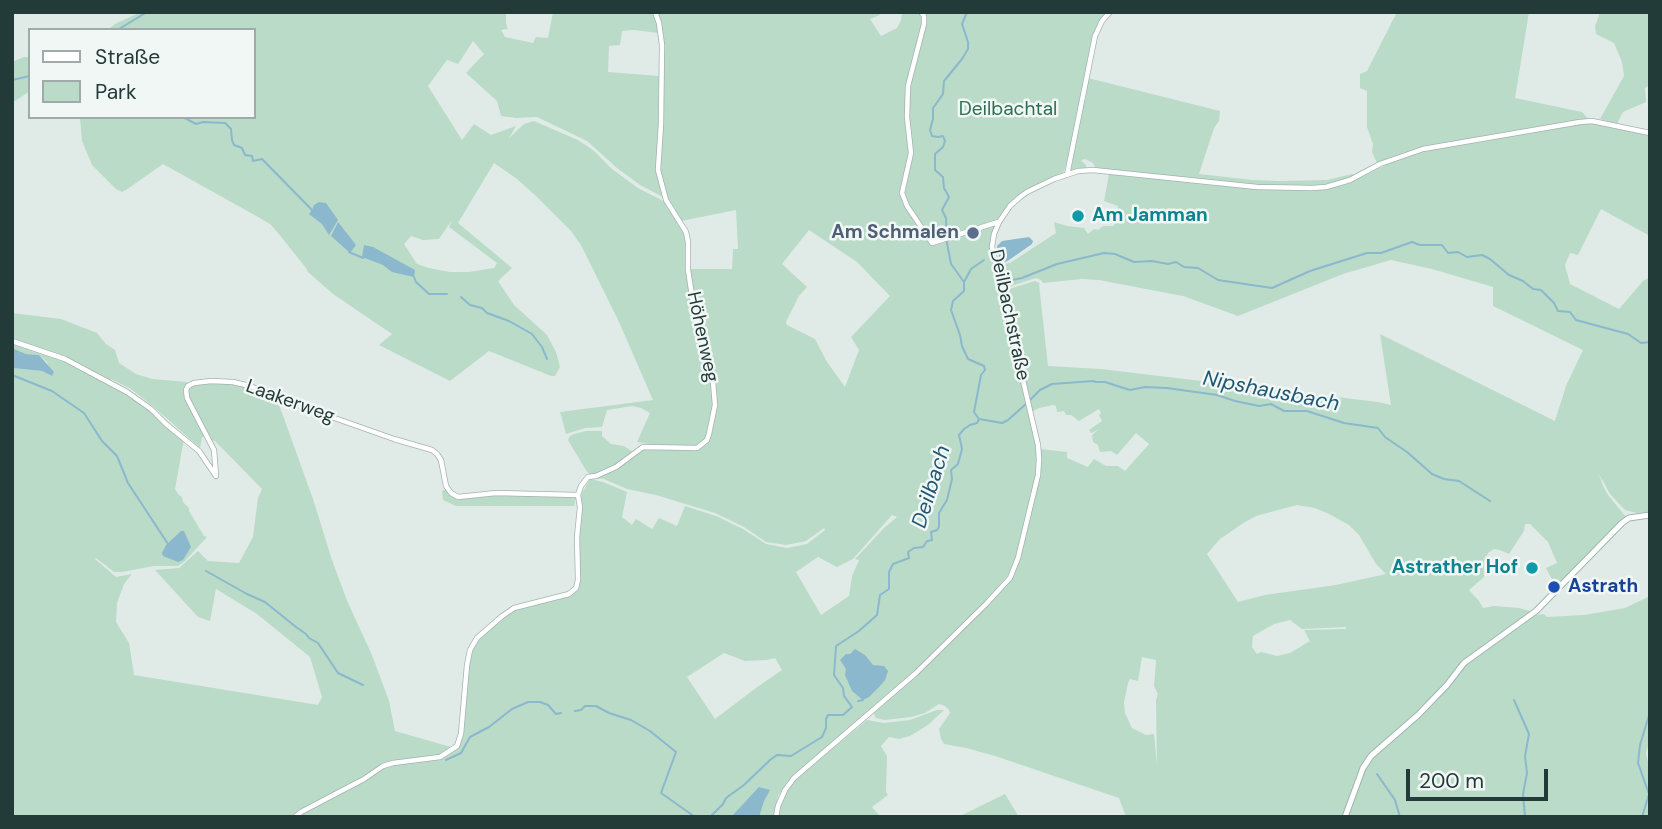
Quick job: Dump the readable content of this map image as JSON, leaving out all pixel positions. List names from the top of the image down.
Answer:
{
  "streets": {
    "street": ["Deilbachstraße", "Höhenweg", "Laakerweg"]
  },
  "crossings": [
    ["Höhenweg", "Laakerweg"]
  ],
  "water": ["Nipshausbach", "Deilbach"],
  "parks": ["Deilbachtal"],
  "places": [
    "Am Jamman",
    "Am Schmalen",
    "Astrather Hof",
    "Astrath"
  ],
  "legend": ["Straße", "Park"],
  "scale_bar": "200 m"
}
